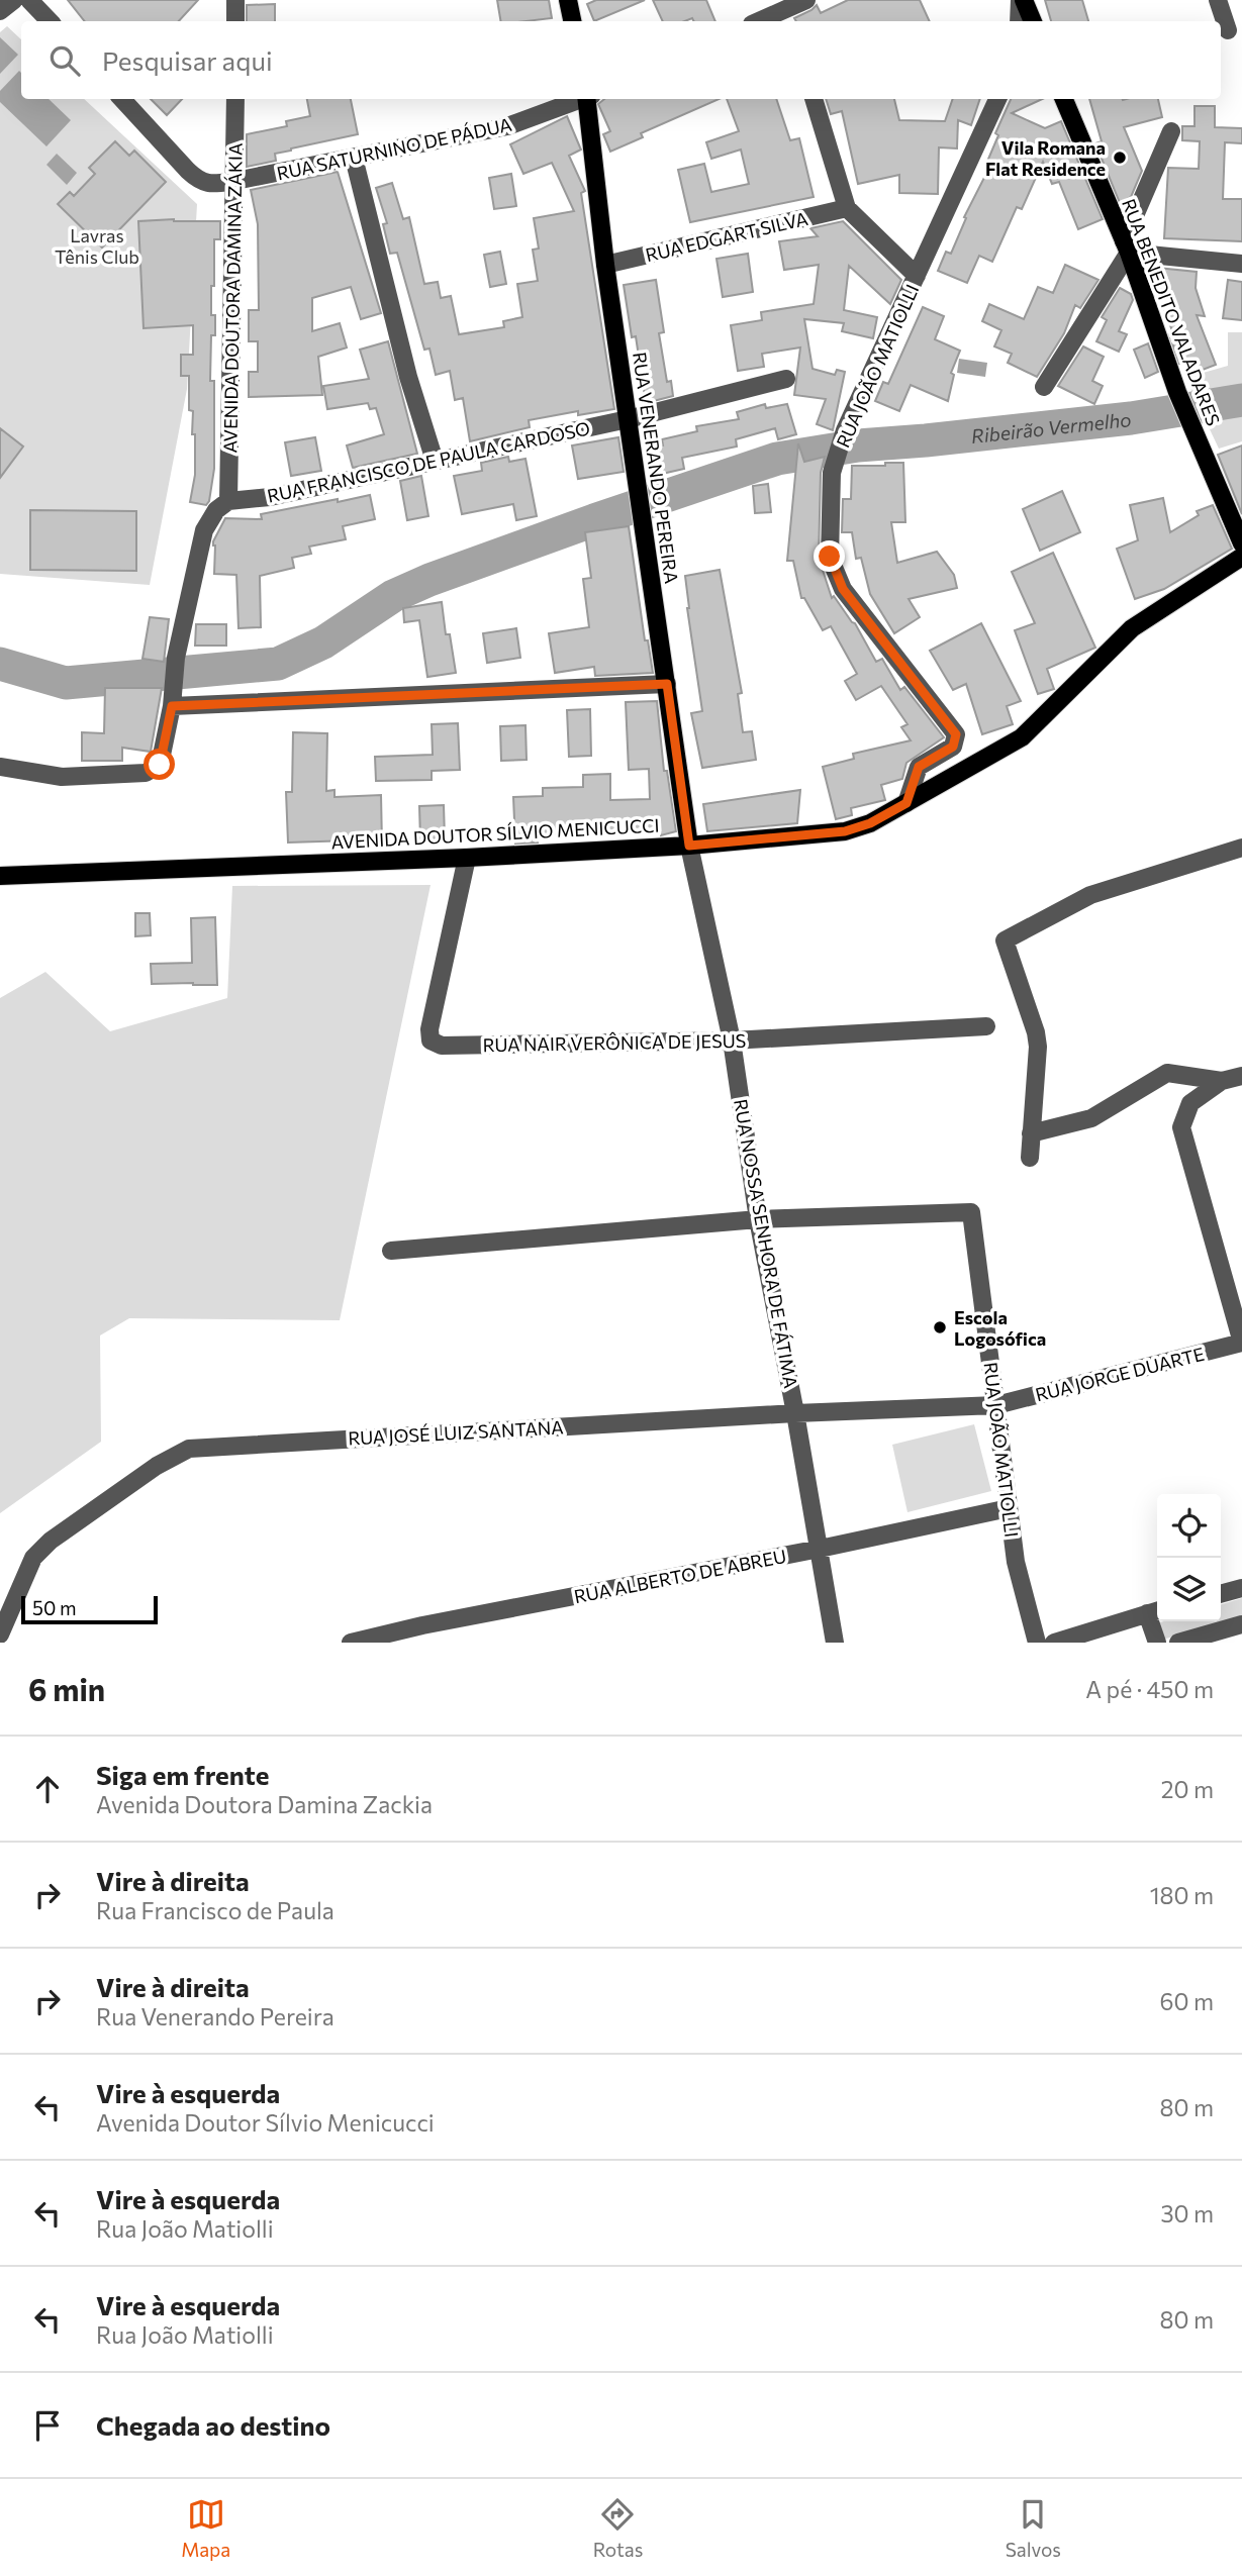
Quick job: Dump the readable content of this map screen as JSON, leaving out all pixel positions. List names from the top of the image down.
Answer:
{
  "streets": {
    "main road": ["RUA BENEDITO VALADARES", "RUA VENERANDO PEREIRA", "AVENIDA DOUTOR SÍLVIO MENICUCCI"],
    "street": [
      "RUA SATURNINO DE PÁDUA",
      "RUA EDGART SILVA",
      "AVENIDA DOUTORA DAMINA ZÁKIA",
      "RUA JOÃO MATIOLLI",
      "RUA FRANCISCO DE PAULA CARDOSO",
      "RUA NAIR VERÔNICA DE JESUS",
      "RUA NOSSA SENHORA DE FÁTIMA",
      "RUA JORGE DUARTE",
      "RUA JOSÉ LUIZ SANTANA",
      "RUA ALBERTO DE ABREU"
    ]
  },
  "crossings": [
    ["RUA SATURNINO DE PÁDUA", "AVENIDA DOUTORA DAMINA ZÁKIA"],
    ["RUA EDGART SILVA", "RUA VENERANDO PEREIRA"],
    ["AVENIDA DOUTORA DAMINA ZÁKIA", "RUA FRANCISCO DE PAULA CARDOSO"],
    ["RUA JOÃO MATIOLLI", "AVENIDA DOUTOR SÍLVIO MENICUCCI"],
    ["RUA JOÃO MATIOLLI", "RUA NOSSA SENHORA DE FÁTIMA"],
    ["RUA JOÃO MATIOLLI", "RUA JORGE DUARTE"],
    ["RUA JOÃO MATIOLLI", "RUA JOSÉ LUIZ SANTANA"],
    ["RUA JOÃO MATIOLLI", "RUA ALBERTO DE ABREU"],
    ["RUA FRANCISCO DE PAULA CARDOSO", "RUA VENERANDO PEREIRA"],
    ["RUA VENERANDO PEREIRA", "AVENIDA DOUTOR SÍLVIO MENICUCCI"],
    ["RUA VENERANDO PEREIRA", "RUA NOSSA SENHORA DE FÁTIMA"],
    ["AVENIDA DOUTOR SÍLVIO MENICUCCI", "RUA NAIR VERÔNICA DE JESUS"],
    ["AVENIDA DOUTOR SÍLVIO MENICUCCI", "RUA NOSSA SENHORA DE FÁTIMA"],
    ["RUA NAIR VERÔNICA DE JESUS", "RUA NOSSA SENHORA DE FÁTIMA"],
    ["RUA NOSSA SENHORA DE FÁTIMA", "RUA JOSÉ LUIZ SANTANA"],
    ["RUA NOSSA SENHORA DE FÁTIMA", "RUA ALBERTO DE ABREU"],
    ["RUA JORGE DUARTE", "RUA JOSÉ LUIZ SANTANA"]
  ],
  "water": ["Ribeirão Vermelho"],
  "parks": ["Lavras Tênis Club"],
  "places": ["Vila Romana Flat Residence", "Escola Logosófica"],
  "scale_bar": "50 m",
  "page": {
    "search": "Pesquisar aqui",
    "scale": "50 m",
    "heading": ["6 min", "A pé · 450 m"],
    "list": [
      ["Siga em frente", "Avenida Doutora Damina Zackia", "20 m"],
      ["Vire à direita", "Rua Francisco de Paula", "180 m"],
      ["Vire à direita", "Rua Venerando Pereira", "60 m"],
      ["Vire à esquerda", "Avenida Doutor Sílvio Menicucci", "80 m"],
      ["Vire à esquerda", "Rua João Matiolli", "30 m"],
      ["Vire à esquerda", "Rua João Matiolli", "80 m"],
      "Chegada ao destino"
    ],
    "nav": ["Mapa", "Rotas", "Salvos"]
  }
}
